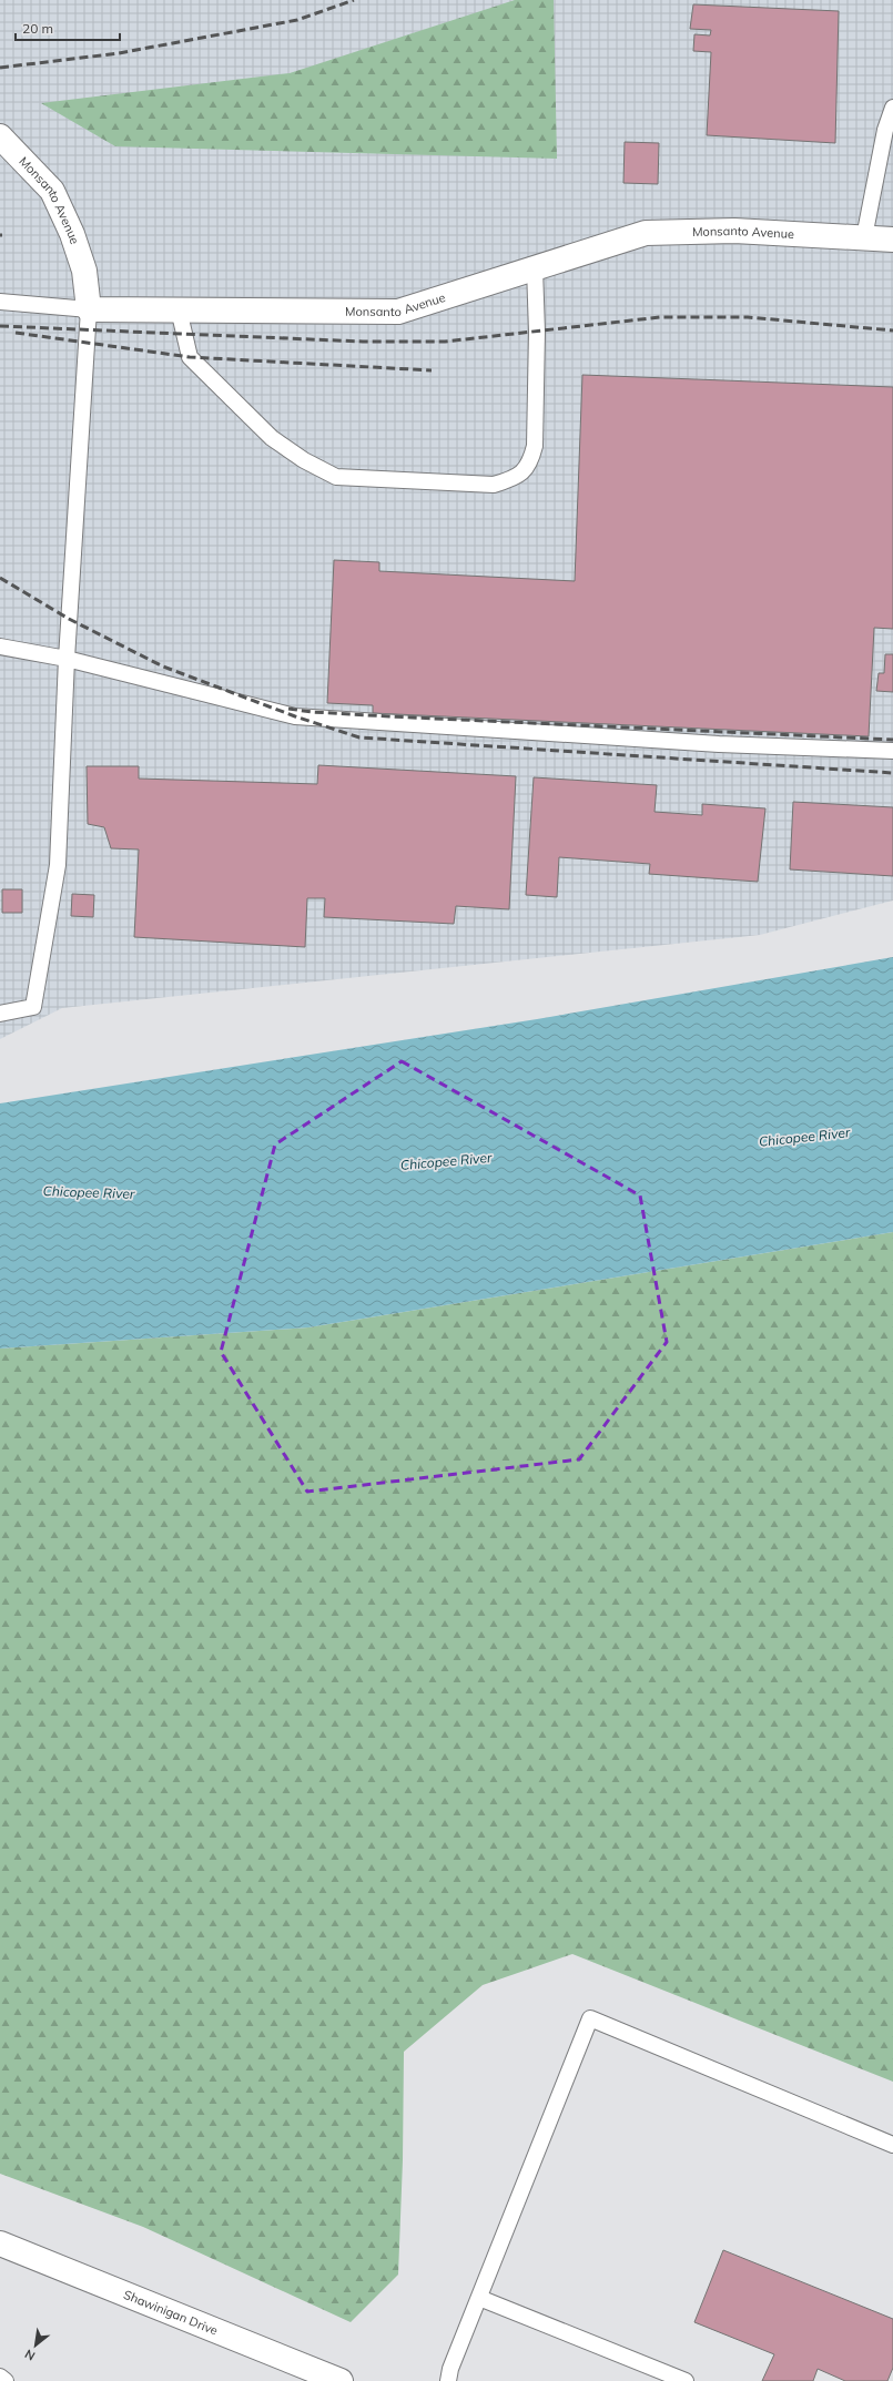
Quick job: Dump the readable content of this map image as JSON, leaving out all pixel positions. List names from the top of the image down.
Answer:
{
  "streets": {
    "street": ["Monsanto Avenue", "Shawinigan Drive"]
  },
  "water": ["Chicopee River"],
  "scale_bar": "20 m",
  "north": "bottom left"
}
